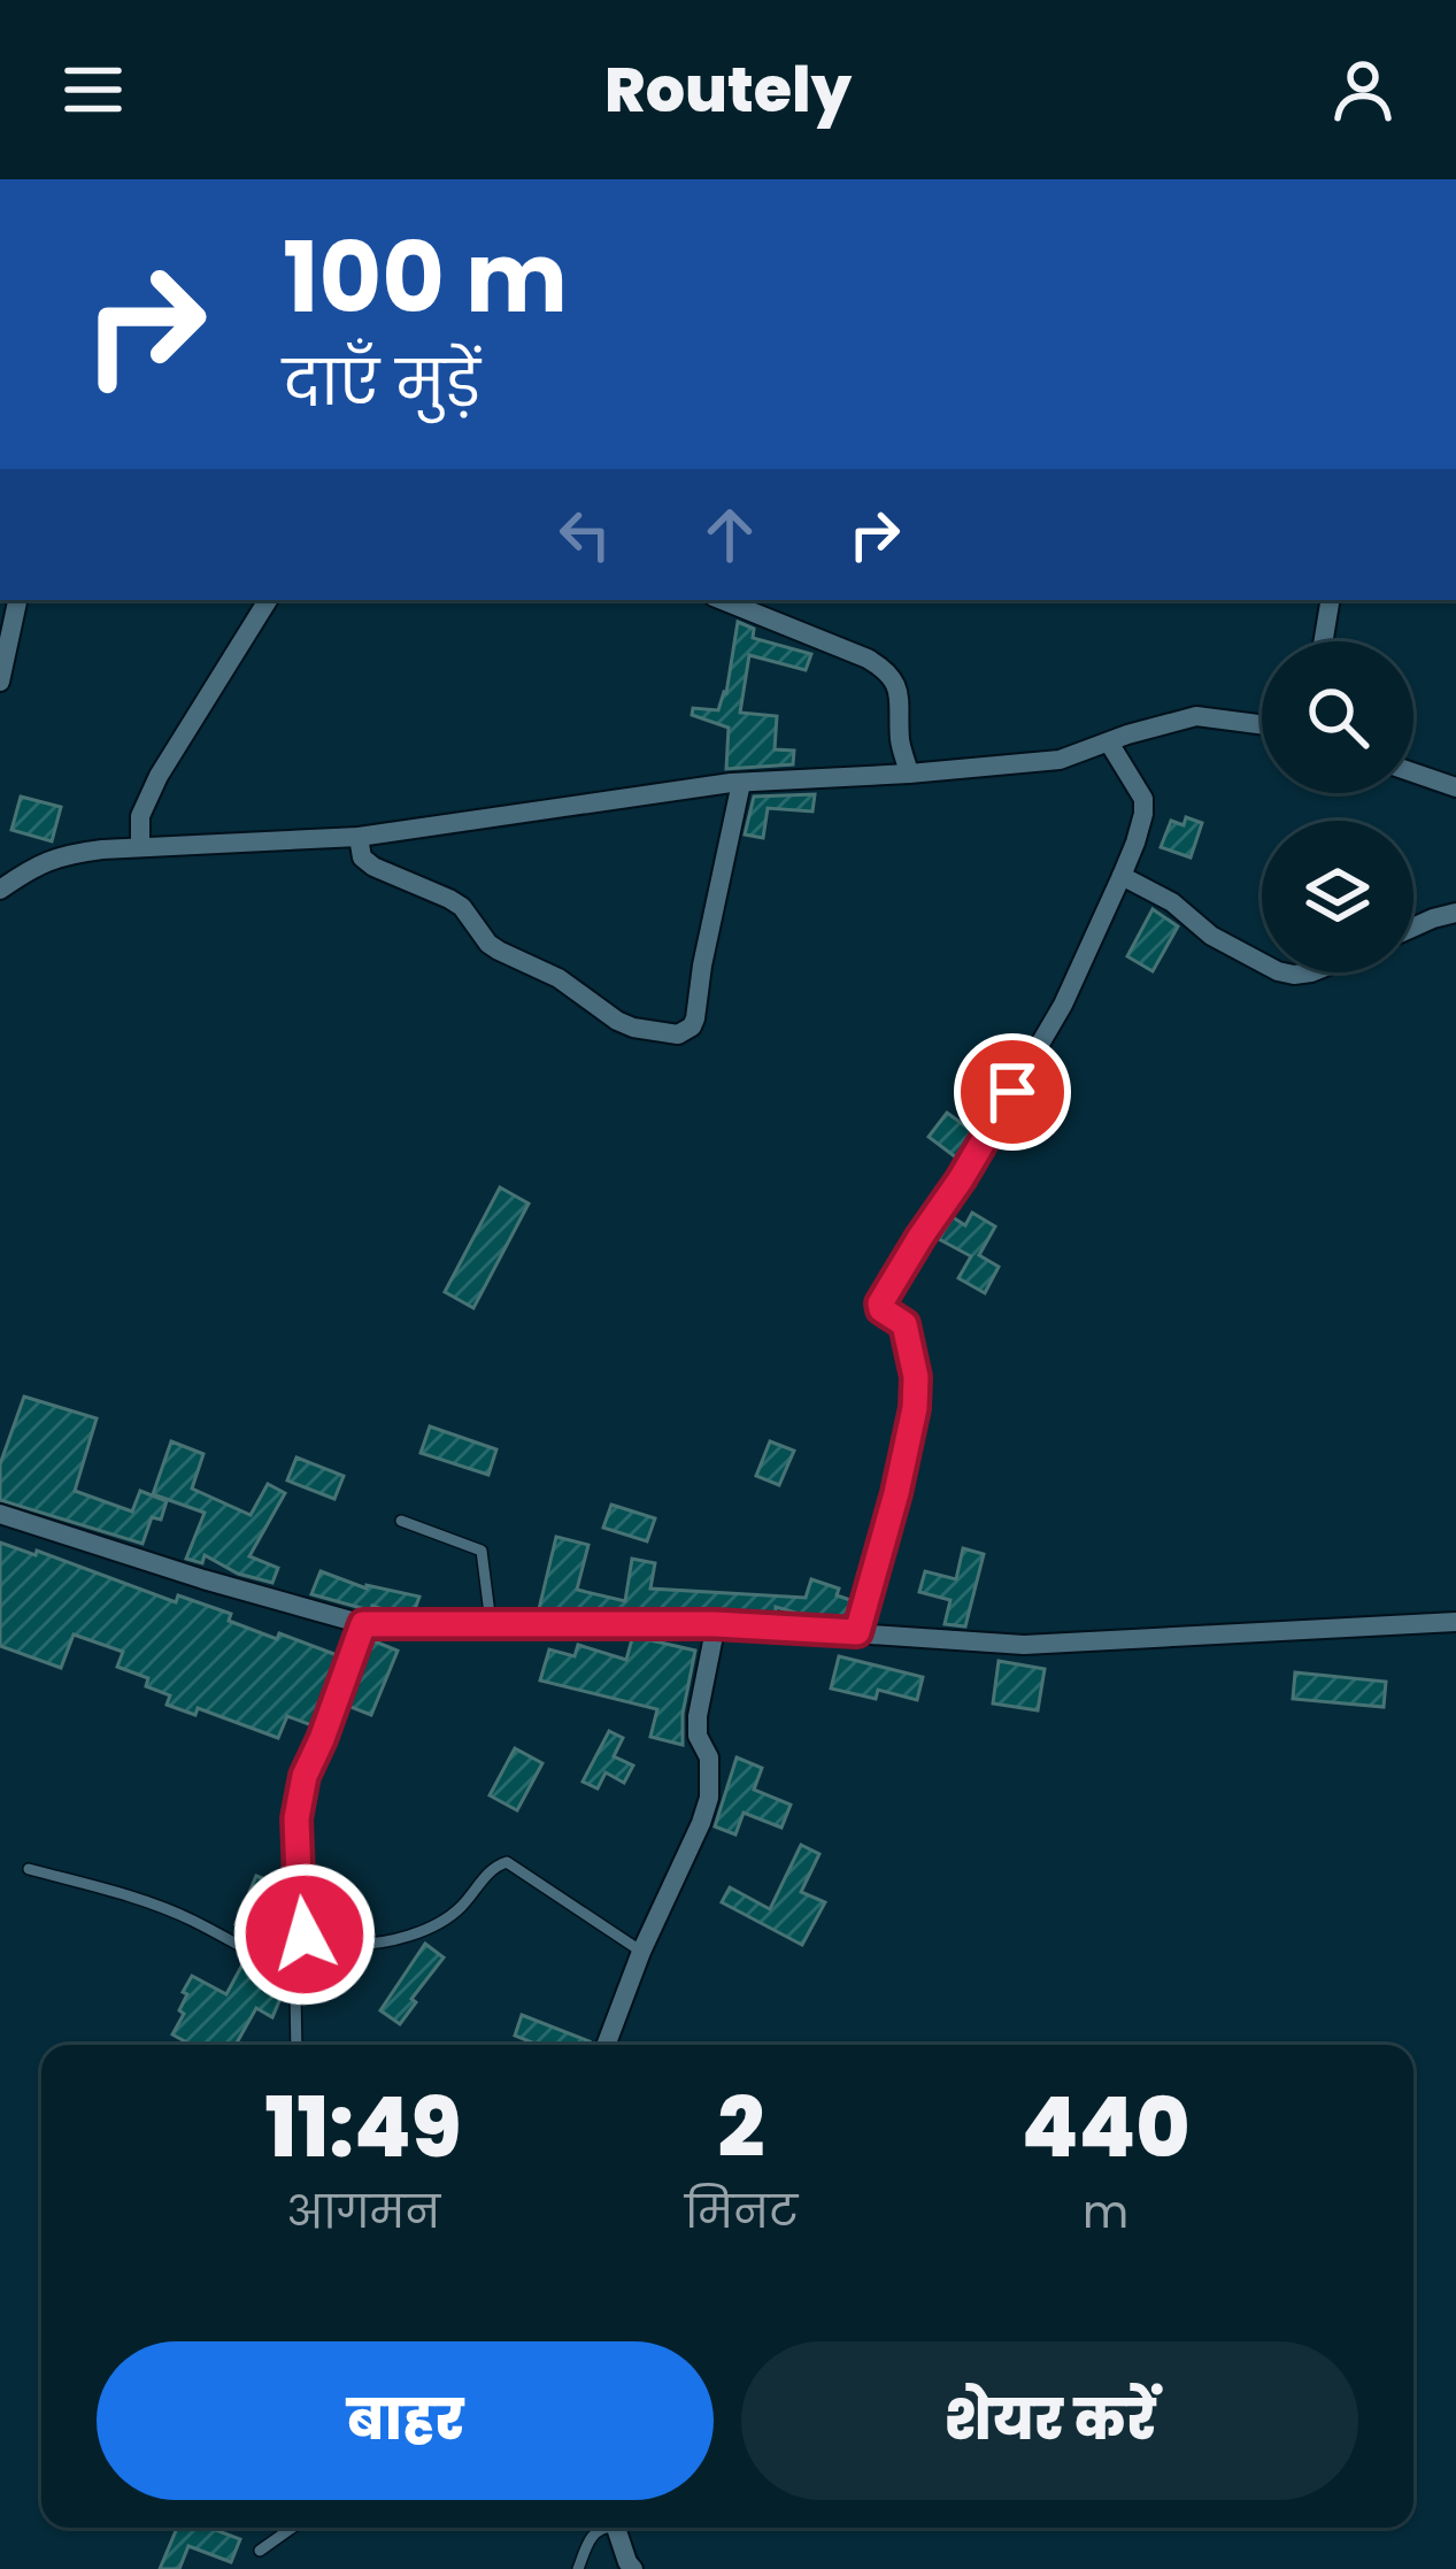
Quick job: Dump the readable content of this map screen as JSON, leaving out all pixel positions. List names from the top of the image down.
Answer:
{
  "page": {
    "header": "Routely",
    "turn": ["100 m", "दाएँ मुड़ें"],
    "eta": [
      "11:49",
      "आगमन",
      "2",
      "मिनट",
      "440",
      "m"
    ],
    "buttons": ["बाहर", "शेयर करें"]
  }
}
